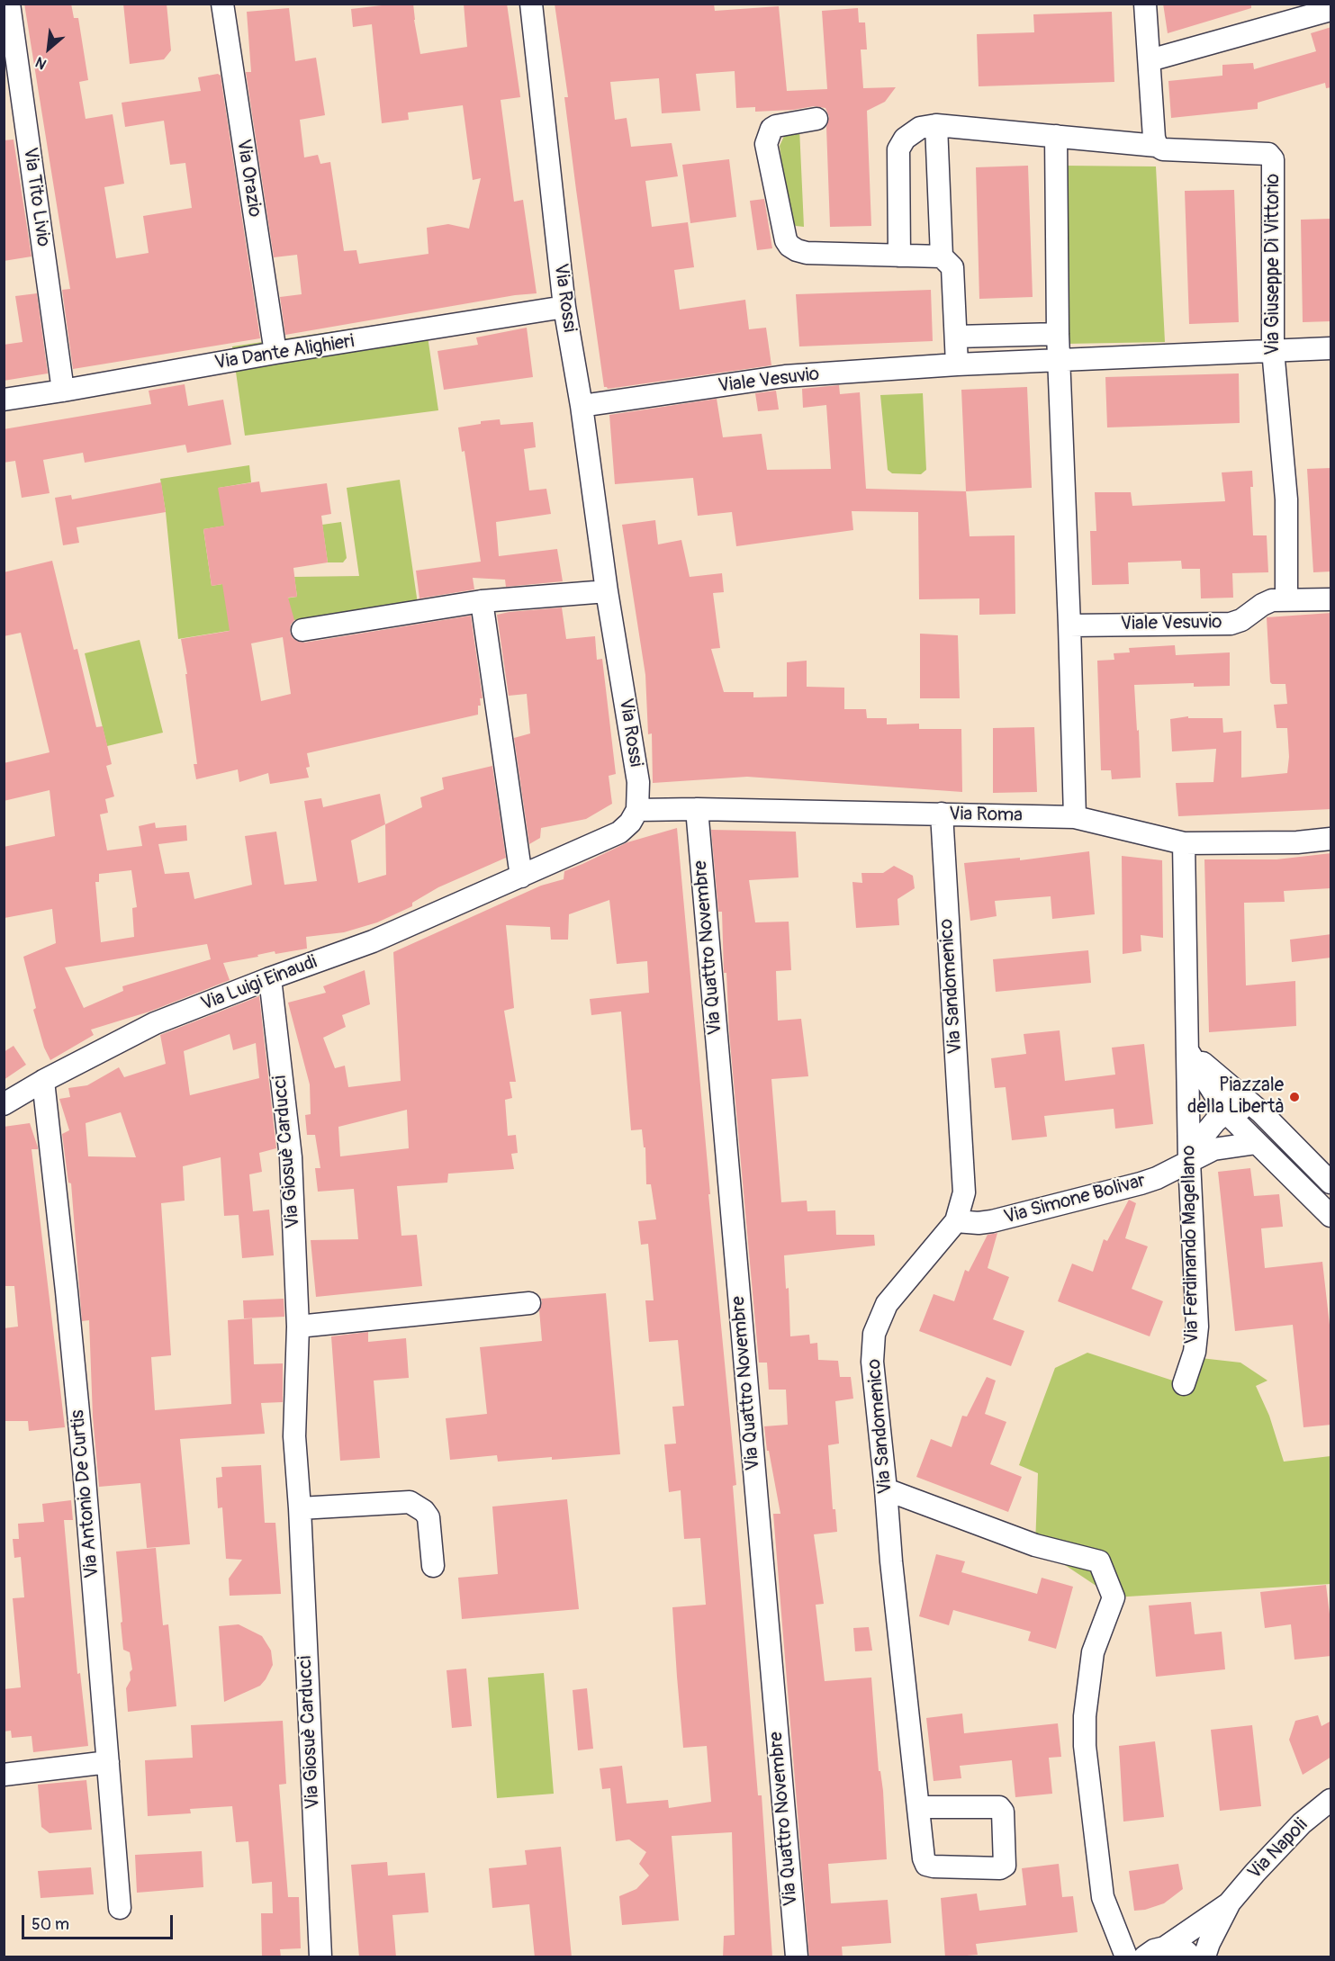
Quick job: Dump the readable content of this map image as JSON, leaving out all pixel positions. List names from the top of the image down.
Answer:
{
  "streets": {
    "street": [
      "Via Orazio",
      "Via Tito Livio",
      "Via Giuseppe Di Vittorio",
      "Via Rossi",
      "Via Dante Alighieri",
      "Viale Vesuvio",
      "Via Roma",
      "Via Quattro Novembre",
      "Via Luigi Einaudi",
      "Via Sandomenico",
      "Via Giosuè Carducci",
      "Via Simone Bolivar",
      "Via Ferdinando Magellano",
      "Via Antonio De Curtis",
      "Via Napoli"
    ]
  },
  "crossings": [
    ["Via Orazio", "Via Dante Alighieri"],
    ["Via Tito Livio", "Via Dante Alighieri"],
    ["Via Giuseppe Di Vittorio", "Viale Vesuvio"],
    ["Via Rossi", "Via Dante Alighieri"],
    ["Via Rossi", "Viale Vesuvio"],
    ["Via Rossi", "Via Roma"],
    ["Via Rossi", "Via Luigi Einaudi"],
    ["Via Roma", "Via Quattro Novembre"],
    ["Via Roma", "Via Luigi Einaudi"],
    ["Via Roma", "Via Sandomenico"],
    ["Via Roma", "Via Ferdinando Magellano"],
    ["Via Luigi Einaudi", "Via Giosuè Carducci"],
    ["Via Luigi Einaudi", "Via Antonio De Curtis"],
    ["Via Sandomenico", "Via Simone Bolivar"],
    ["Via Simone Bolivar", "Via Ferdinando Magellano"]
  ],
  "places": ["Piazzale della Libertà"],
  "scale_bar": "50 m",
  "north": "bottom left"
}
